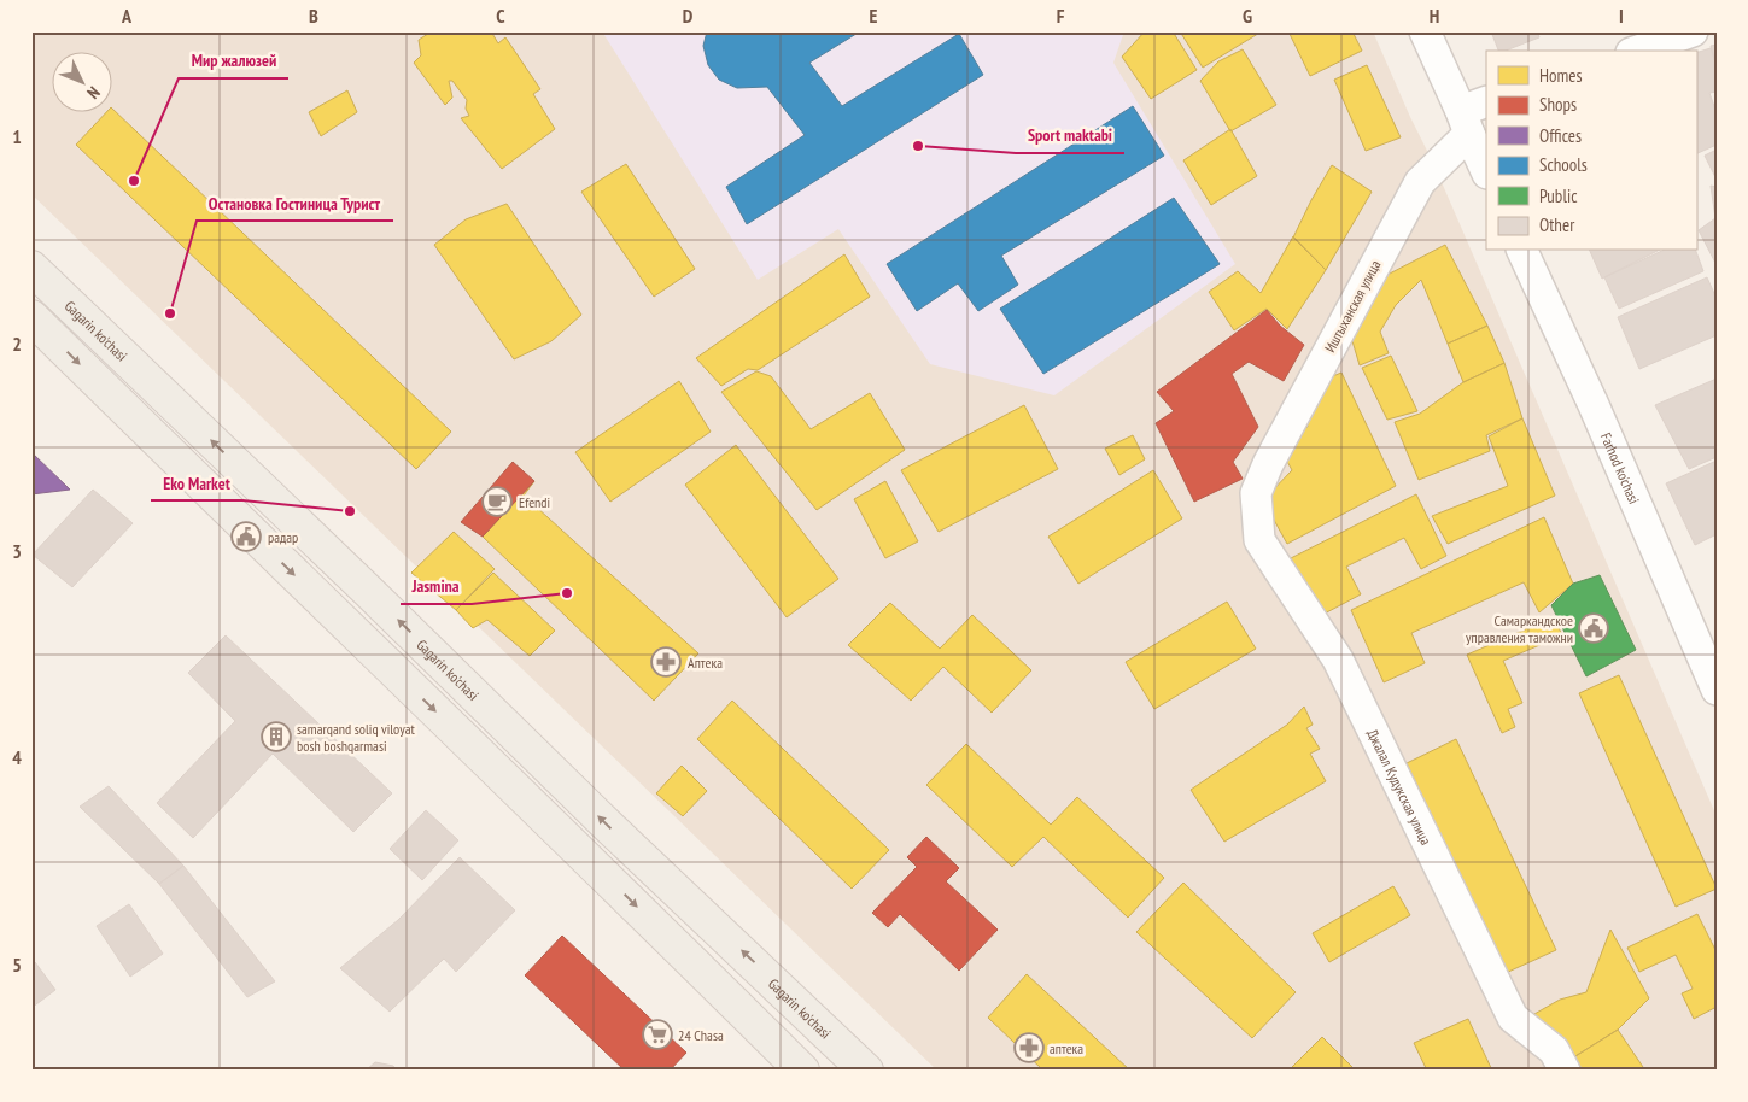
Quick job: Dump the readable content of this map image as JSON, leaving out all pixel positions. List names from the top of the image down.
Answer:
{
  "streets": {
    "main road": ["Gagarin ko'chasi"],
    "street": ["Иштыханская улица", "Farhod ko'chasi", "Джалал Кудукская улица"]
  },
  "crossings": [
    ["Иштыханская улица", "Джалал Кудукская улица"]
  ],
  "places": {
    "other": [
      "Sport maktabi",
      "Мир жалюзей",
      "Остановка Гостиница Турист",
      "Eko Market",
      "Jasmina"
    ],
    "cafe": ["Efendi"],
    "public building": ["радар", "Самаркандское управления таможни"],
    "pharmacy": ["Аптека", "аптека"],
    "building": ["samarqand soliq viloyat bosh boshqarmasi"],
    "supermarket": ["24 Chasa"]
  },
  "legend": [
    "Homes",
    "Shops",
    "Offices",
    "Schools",
    "Public",
    "Other"
  ],
  "north": "bottom right",
  "grid": {
    "columns": [
      "A",
      "B",
      "C",
      "D",
      "E",
      "F",
      "G",
      "H",
      "I"
    ],
    "rows": [
      "1",
      "2",
      "3",
      "4",
      "5"
    ]
  }
}
